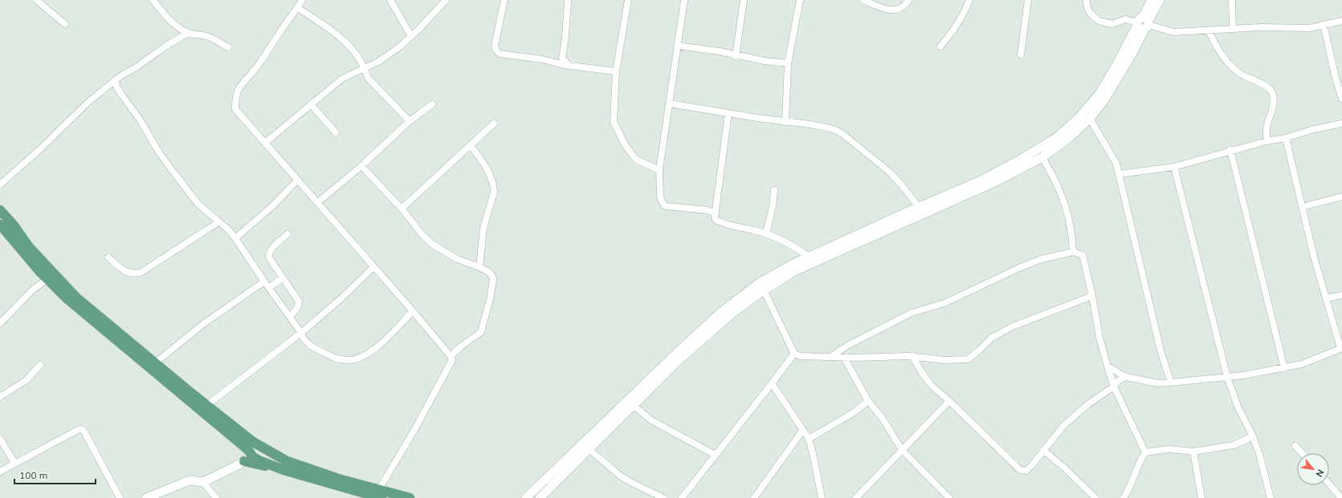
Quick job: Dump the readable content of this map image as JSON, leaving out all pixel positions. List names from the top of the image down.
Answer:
{
  "scale_bar": "100 m",
  "north": "bottom right"
}
